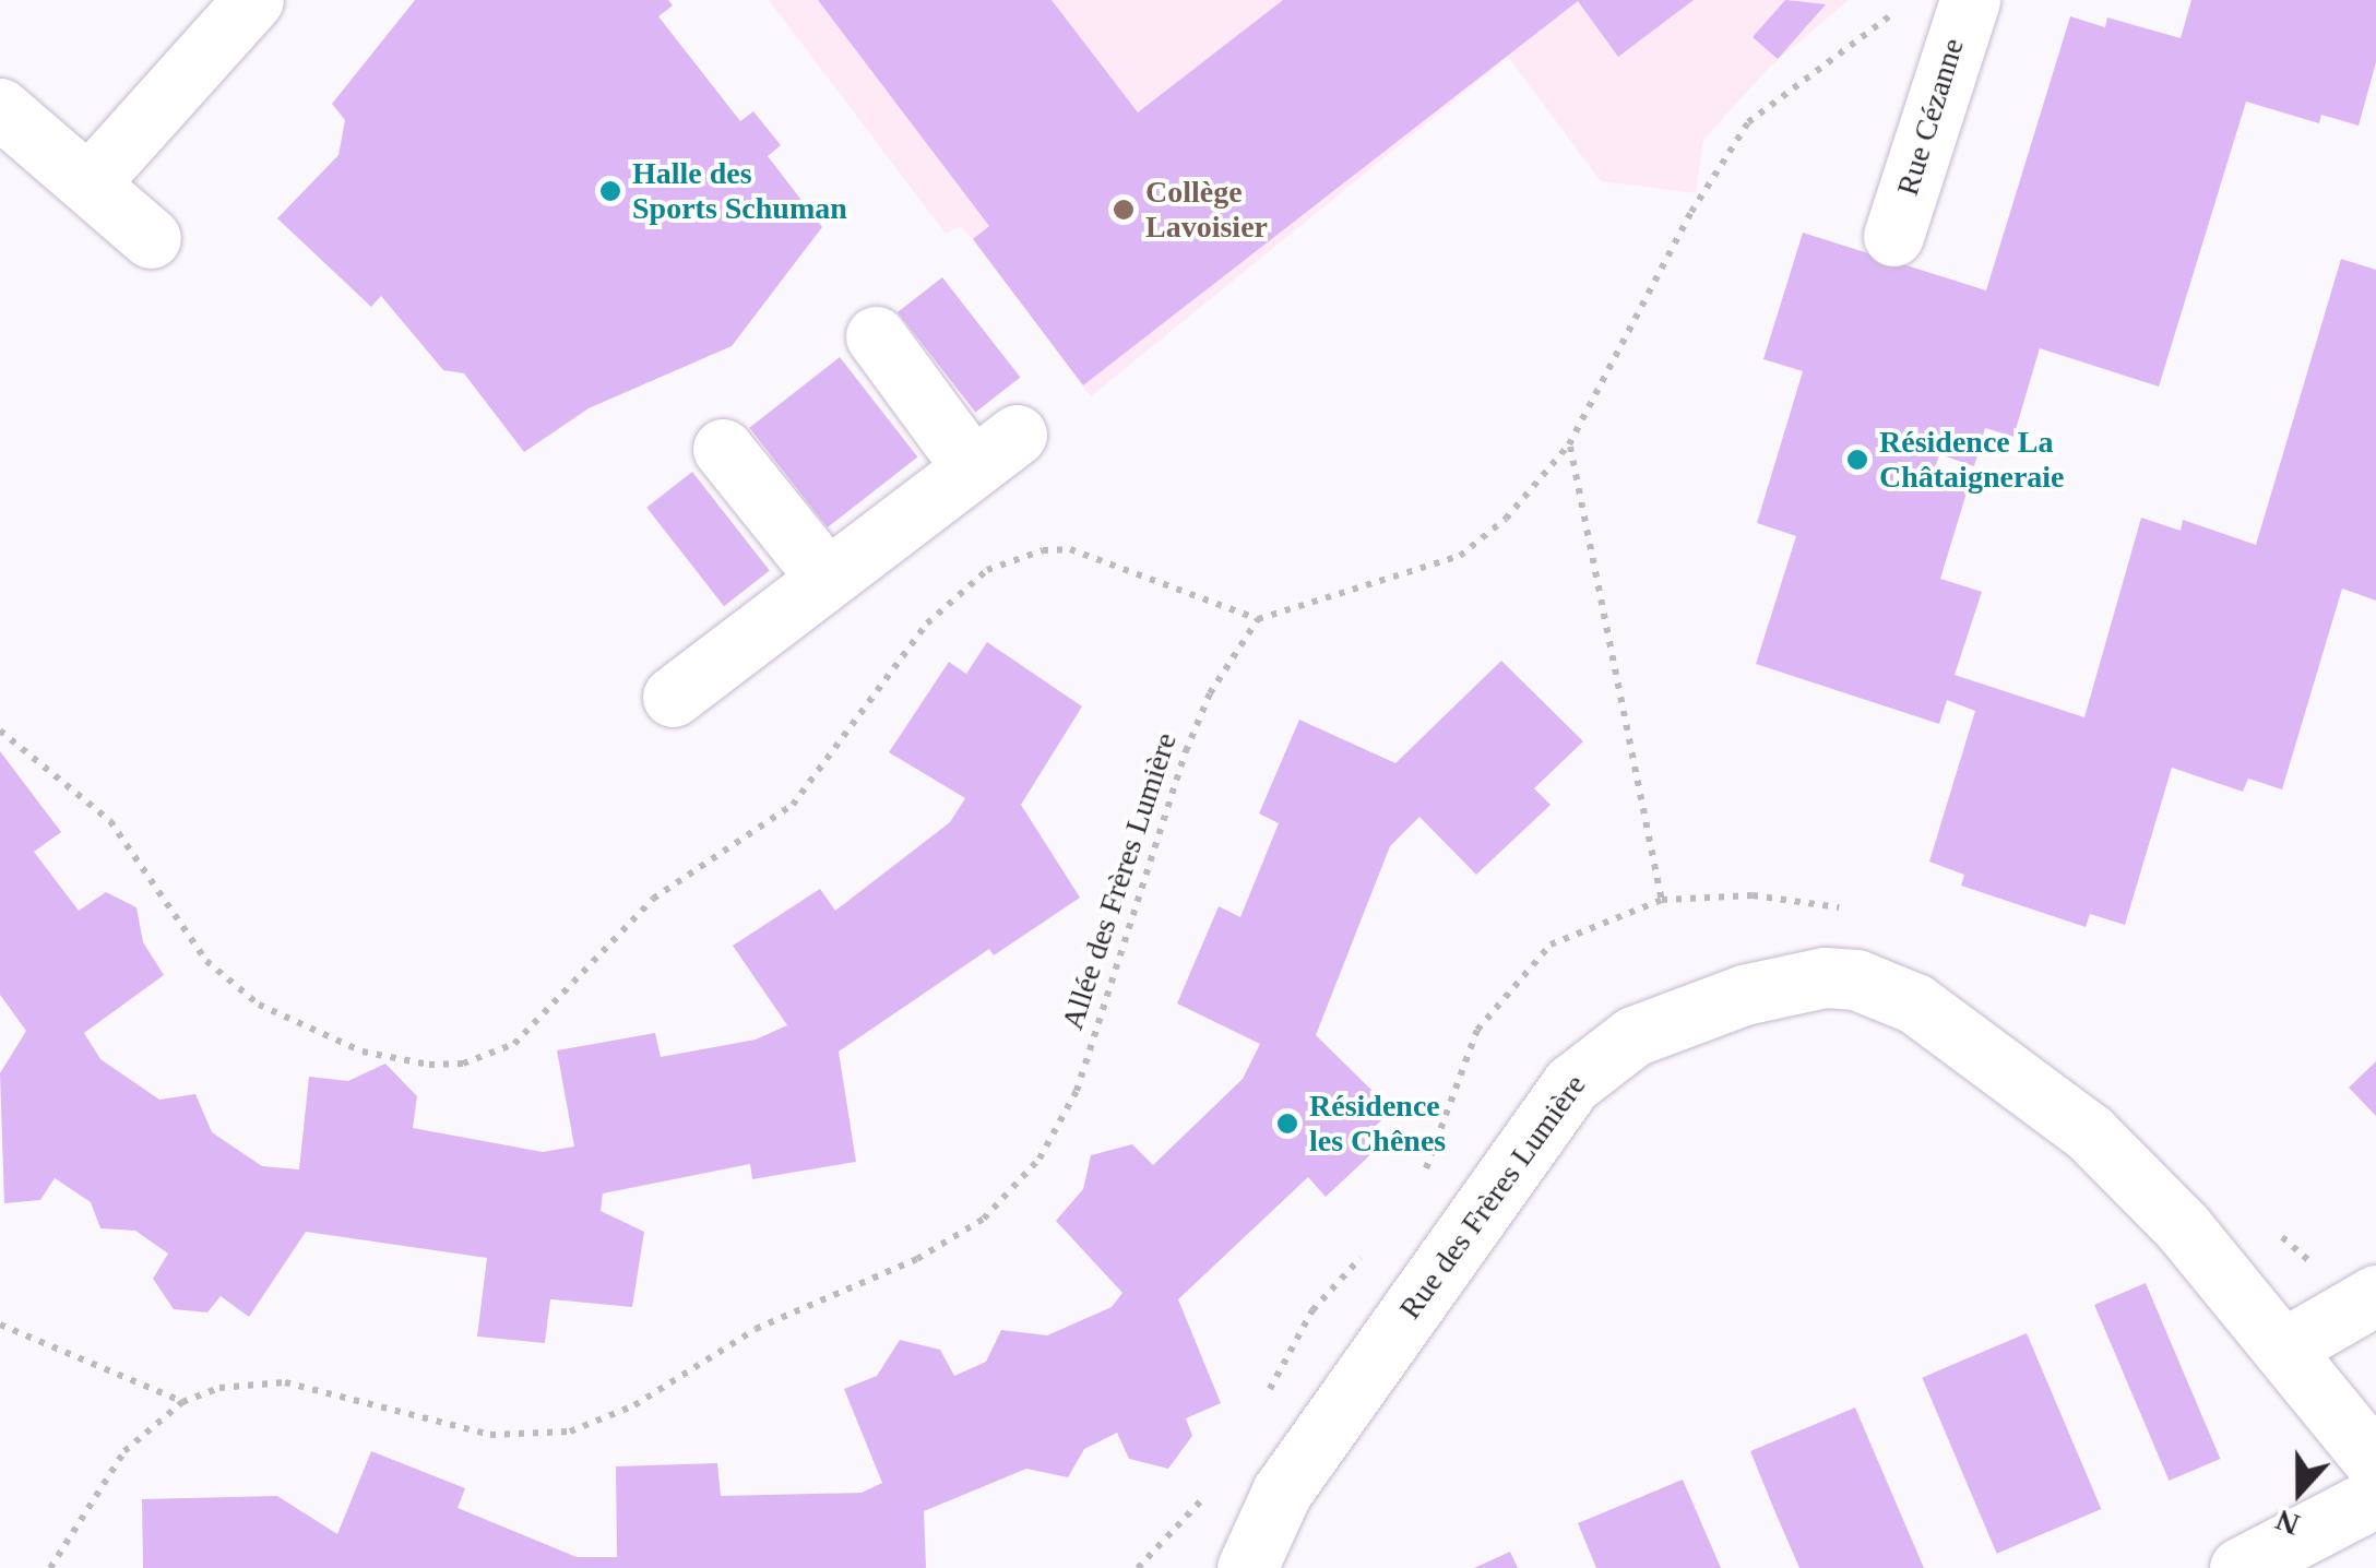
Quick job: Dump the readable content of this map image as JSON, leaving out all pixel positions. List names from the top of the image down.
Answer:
{
  "streets": {
    "street": ["Rue Cézanne", "Rue des Frères Lumière"],
    "path": ["Allée des Frères Lumière"]
  },
  "places": [
    "Halle des Sports Schuman",
    "Collège Lavoisier",
    "Résidence La Châtaigneraie",
    "Résidence les Chênes"
  ],
  "north": "bottom"
}
